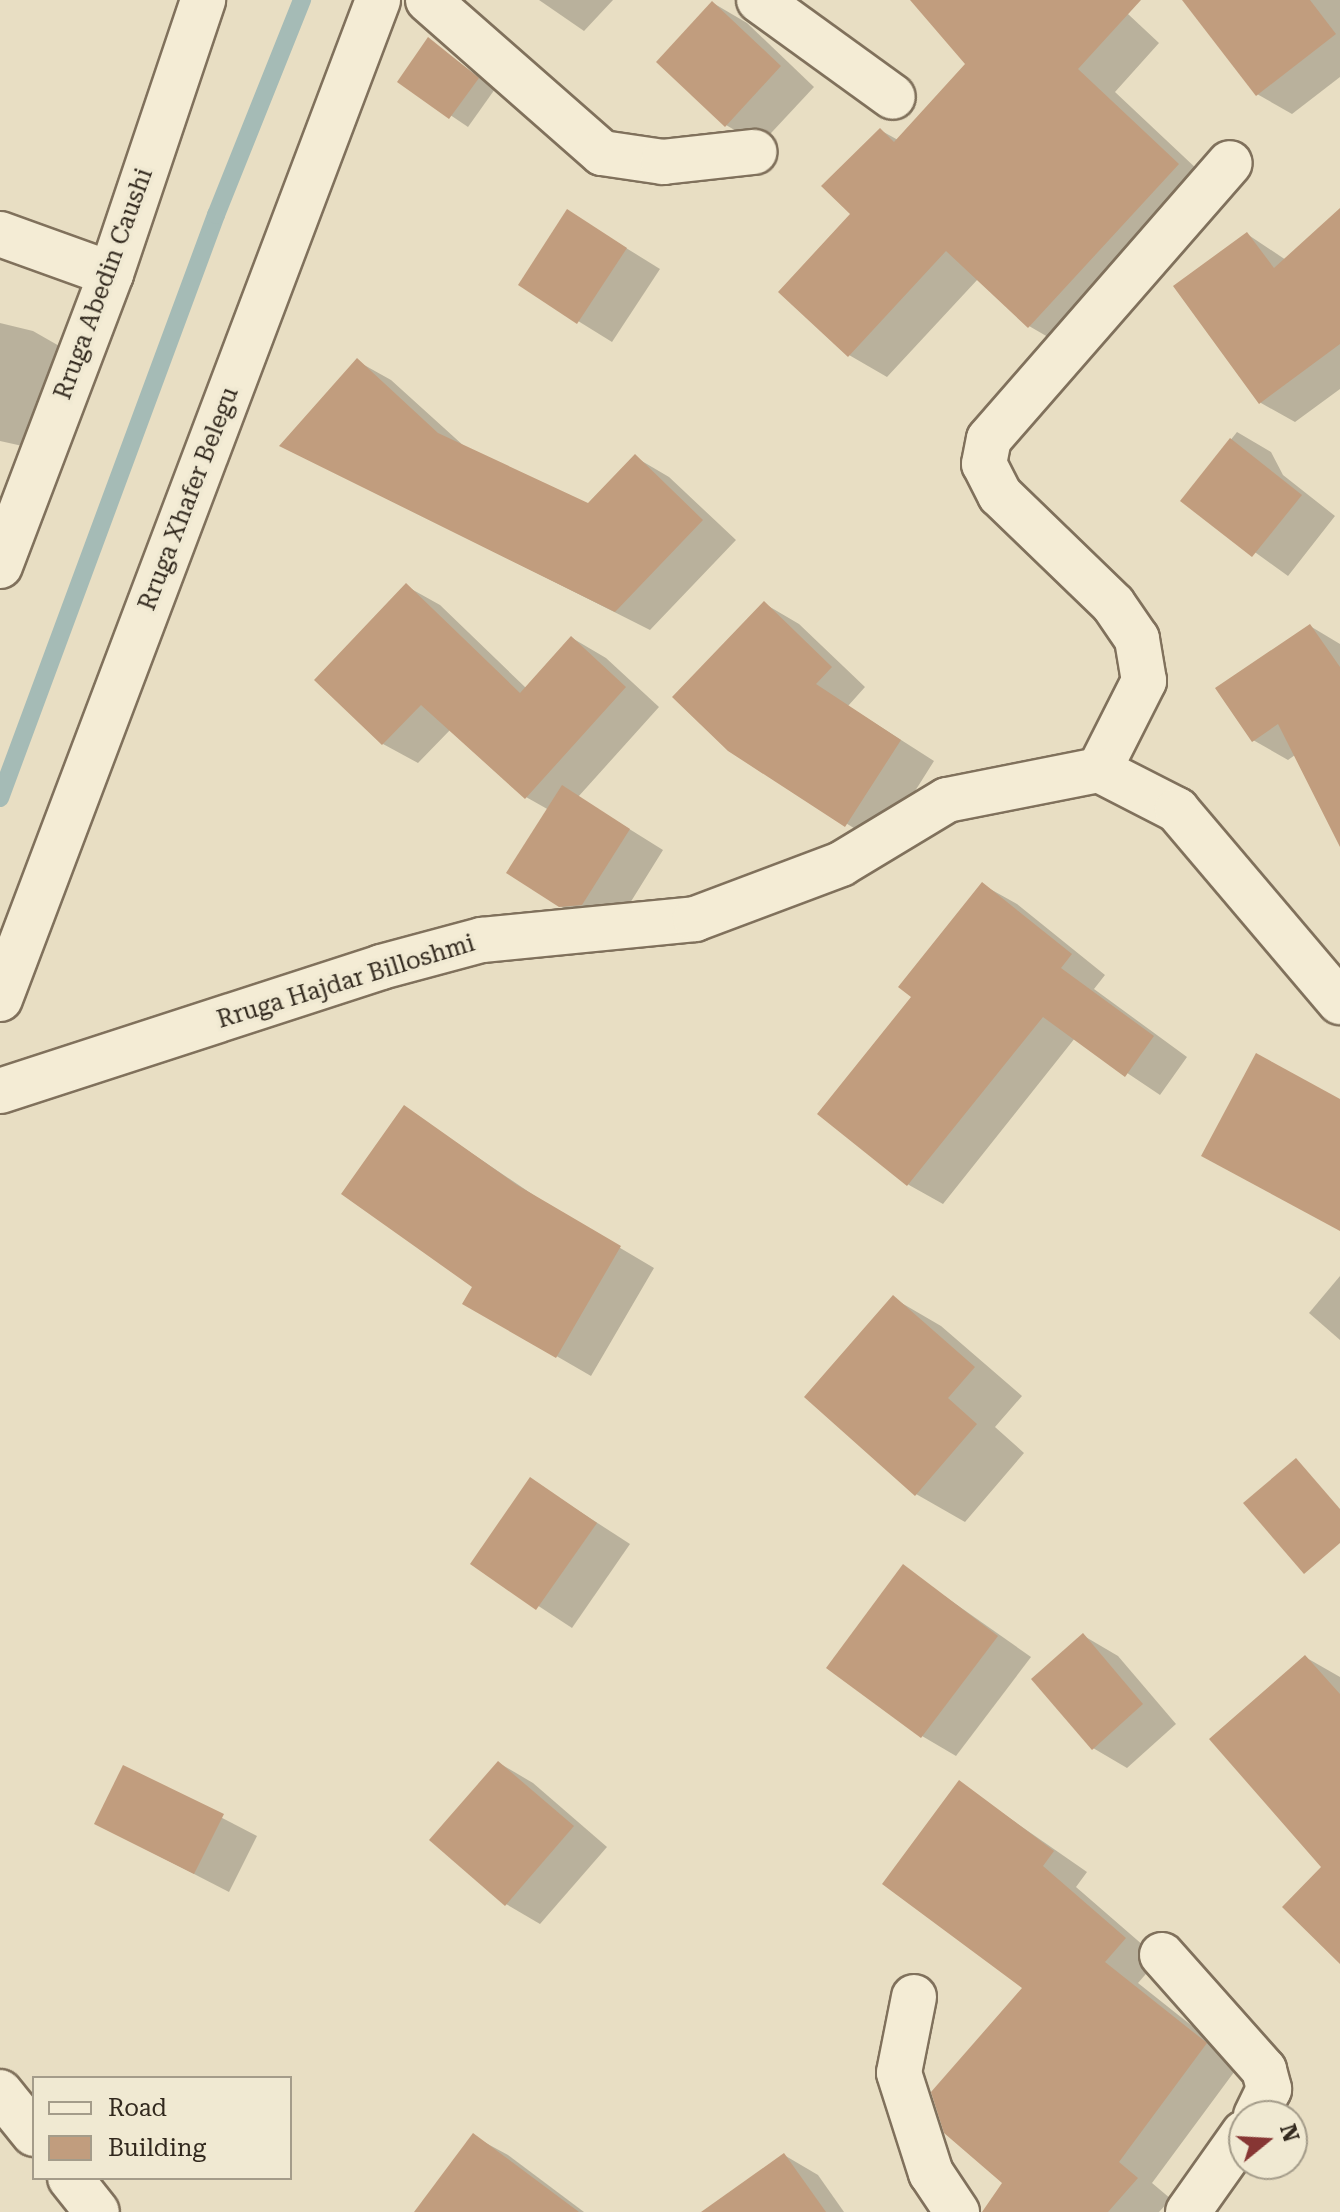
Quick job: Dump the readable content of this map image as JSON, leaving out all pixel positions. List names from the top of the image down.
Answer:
{
  "streets": {
    "street": ["Rruga Abedin Caushi", "Rruga Xhafer Belegu", "Rruga Hajdar Billoshmi"]
  },
  "legend": ["Road", "Building"],
  "north": "right"
}
